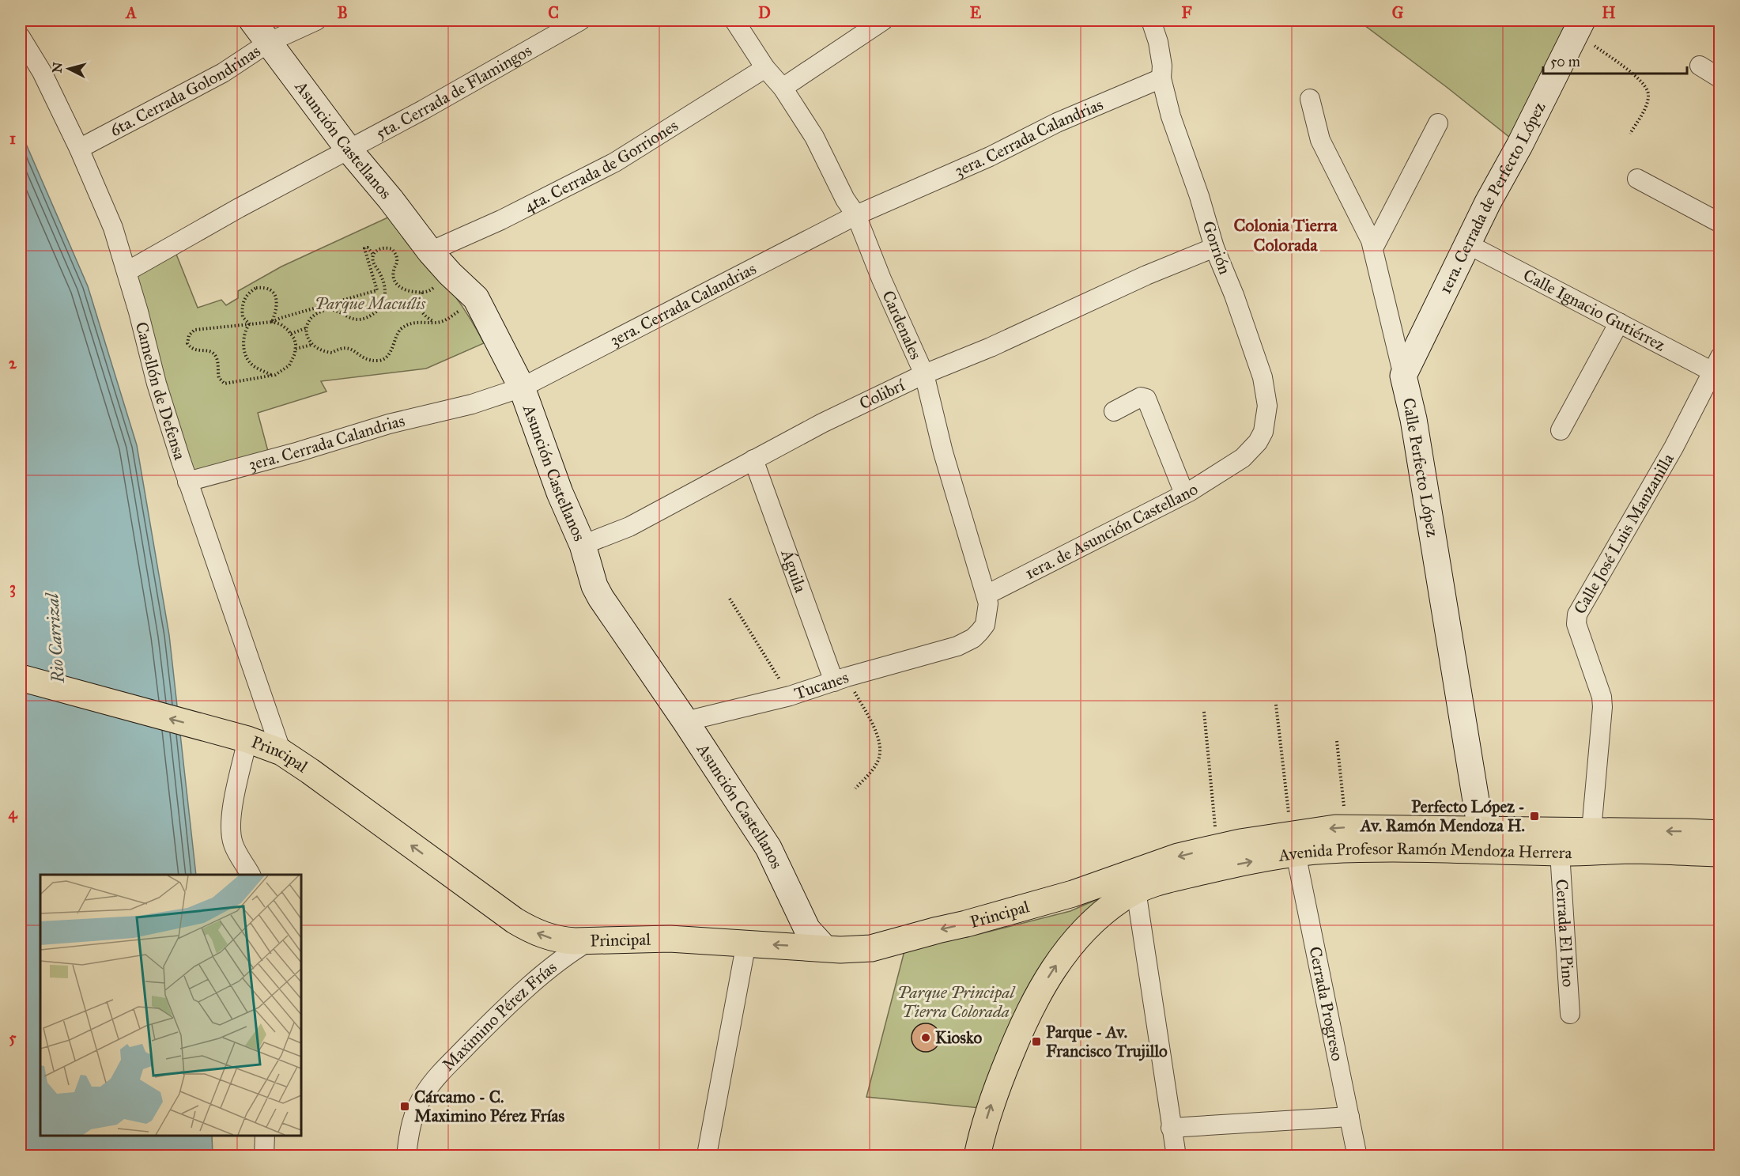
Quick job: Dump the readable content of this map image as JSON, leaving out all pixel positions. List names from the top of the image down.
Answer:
{
  "streets": {
    "main road": ["Principal", "Avenida Profesor Ramón Mendoza Herrera"],
    "street": [
      "6ta. Cerrada Golondrinas",
      "5ta. Cerrada de Flamingos",
      "3era. Cerrada Calandrias",
      "Asunción Castellanos",
      "4ta. Cerrada de Gorriones",
      "1era. Cerrada de Perfecto López",
      "Gorrión",
      "Calle Ignacio Gutiérrez",
      "Cardenales",
      "Camellón de Defensa",
      "Colibrí",
      "Calle Perfecto López",
      "1era. de Asunción Castellano",
      "Calle José Luis Manzanilla",
      "Águila",
      "Tucanes",
      "Cerrada El Pino",
      "Cerrada Progreso",
      "Maximino Pérez Frías"
    ]
  },
  "crossings": [
    ["6ta. Cerrada Golondrinas", "Asunción Castellanos"],
    ["6ta. Cerrada Golondrinas", "Camellón de Defensa"],
    ["5ta. Cerrada de Flamingos", "Asunción Castellanos"],
    ["5ta. Cerrada de Flamingos", "Camellón de Defensa"],
    ["3era. Cerrada Calandrias", "Asunción Castellanos"],
    ["3era. Cerrada Calandrias", "Gorrión"],
    ["3era. Cerrada Calandrias", "Cardenales"],
    ["3era. Cerrada Calandrias", "Camellón de Defensa"],
    ["Asunción Castellanos", "4ta. Cerrada de Gorriones"],
    ["Asunción Castellanos", "Colibrí"],
    ["Asunción Castellanos", "Tucanes"],
    ["Asunción Castellanos", "Principal"],
    ["4ta. Cerrada de Gorriones", "Cardenales"],
    ["1era. Cerrada de Perfecto López", "Calle Ignacio Gutiérrez"],
    ["1era. Cerrada de Perfecto López", "Calle Perfecto López"],
    ["Gorrión", "Colibrí"],
    ["Gorrión", "1era. de Asunción Castellano"],
    ["Calle Ignacio Gutiérrez", "Calle José Luis Manzanilla"],
    ["Cardenales", "Colibrí"],
    ["Cardenales", "1era. de Asunción Castellano"],
    ["Cardenales", "Tucanes"],
    ["Camellón de Defensa", "Principal"],
    ["Colibrí", "Águila"],
    ["Calle Perfecto López", "Avenida Profesor Ramón Mendoza Herrera"],
    ["Calle José Luis Manzanilla", "Avenida Profesor Ramón Mendoza Herrera"],
    ["Águila", "Tucanes"],
    ["Principal", "Avenida Profesor Ramón Mendoza Herrera"],
    ["Principal", "Maximino Pérez Frías"],
    ["Avenida Profesor Ramón Mendoza Herrera", "Cerrada El Pino"],
    ["Avenida Profesor Ramón Mendoza Herrera", "Cerrada Progreso"]
  ],
  "one_way": ["Principal"],
  "districts": ["Colonia Tierra Colorada"],
  "water": ["Rio Carrizal"],
  "parks": ["Parque Macuílis", "Parque Principal Tierra Colorada"],
  "places": {
    "transit": ["Perfecto López - Av. Ramón Mendoza H.", "Parque - Av. Francisco Trujillo", "Cárcamo - C. Maximino Pérez Frías"],
    "other": ["Kiosko"]
  },
  "scale_bar": "50 m",
  "north": "left",
  "grid": {
    "columns": [
      "A",
      "B",
      "C",
      "D",
      "E",
      "F",
      "G",
      "H"
    ],
    "rows": [
      "1",
      "2",
      "3",
      "4",
      "5"
    ]
  }
}
